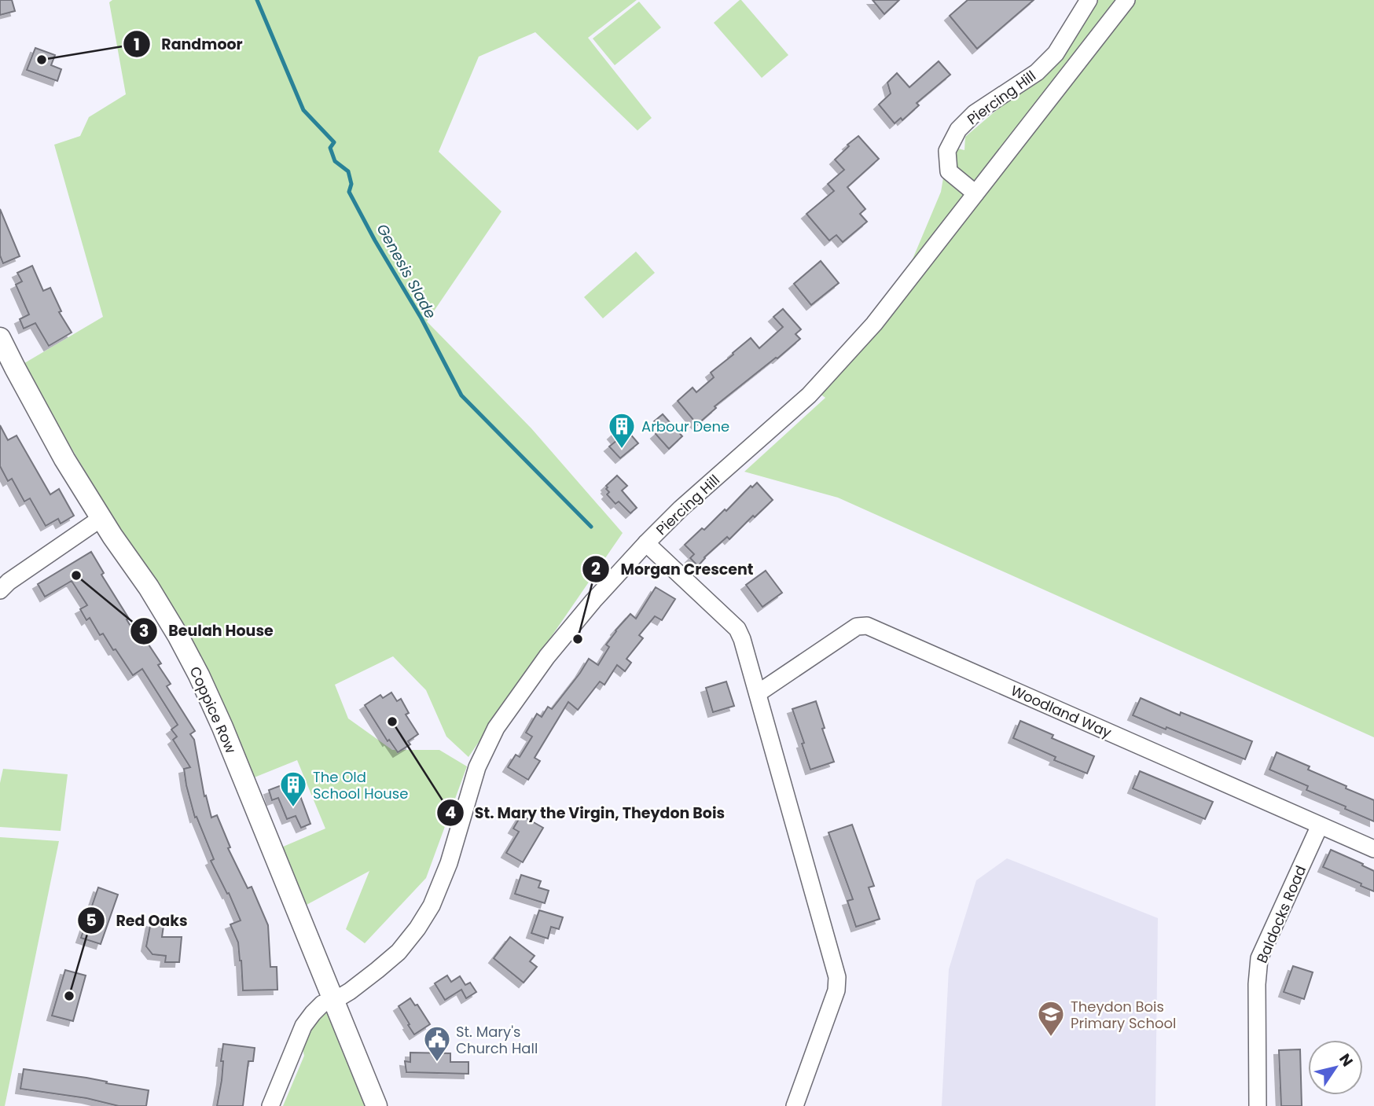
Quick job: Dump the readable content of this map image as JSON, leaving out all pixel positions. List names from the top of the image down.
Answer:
{
  "streets": {
    "main road": ["Coppice Row"],
    "street": ["Piercing Hill", "Woodland Way", "Baldocks Road"]
  },
  "crossings": [
    ["Piercing Hill", "Coppice Row"],
    ["Woodland Way", "Baldocks Road"]
  ],
  "water": ["Genesis Slade"],
  "places": {
    "other": [
      "Randmoor",
      "Beulah House",
      "Morgan Crescent",
      "St. Mary the Virgin, Theydon Bois",
      "Red Oaks"
    ],
    "building": ["Arbour Dene", "The Old School House"],
    "school or university": ["Theydon Bois Primary School"],
    "public building": ["St. Mary's Church Hall"]
  },
  "north": "top right"
}
